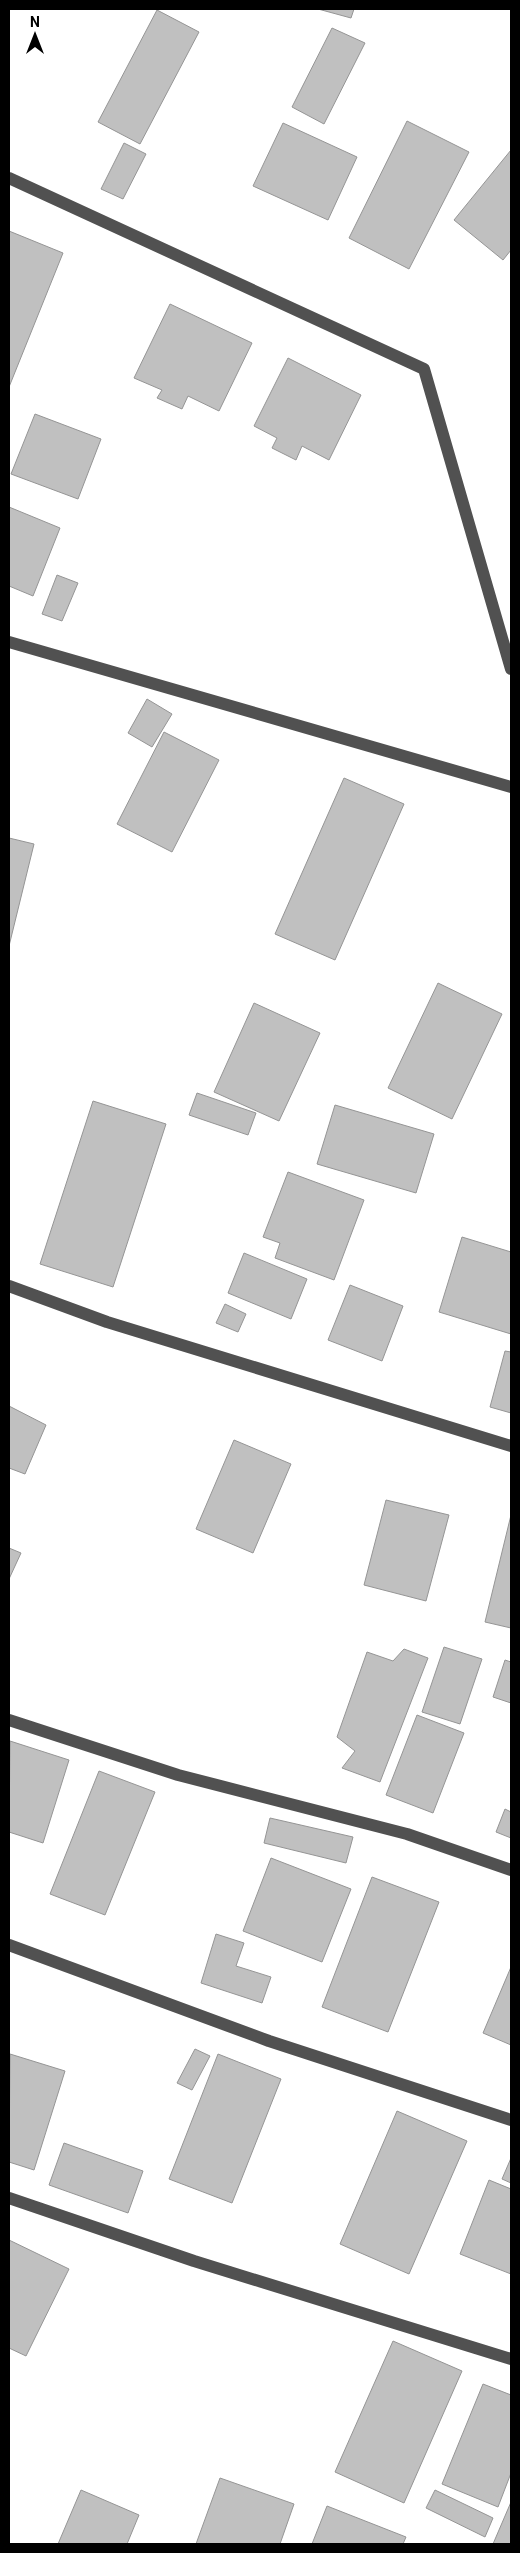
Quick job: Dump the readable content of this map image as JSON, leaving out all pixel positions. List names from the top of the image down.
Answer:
{
  "north": "top"
}
